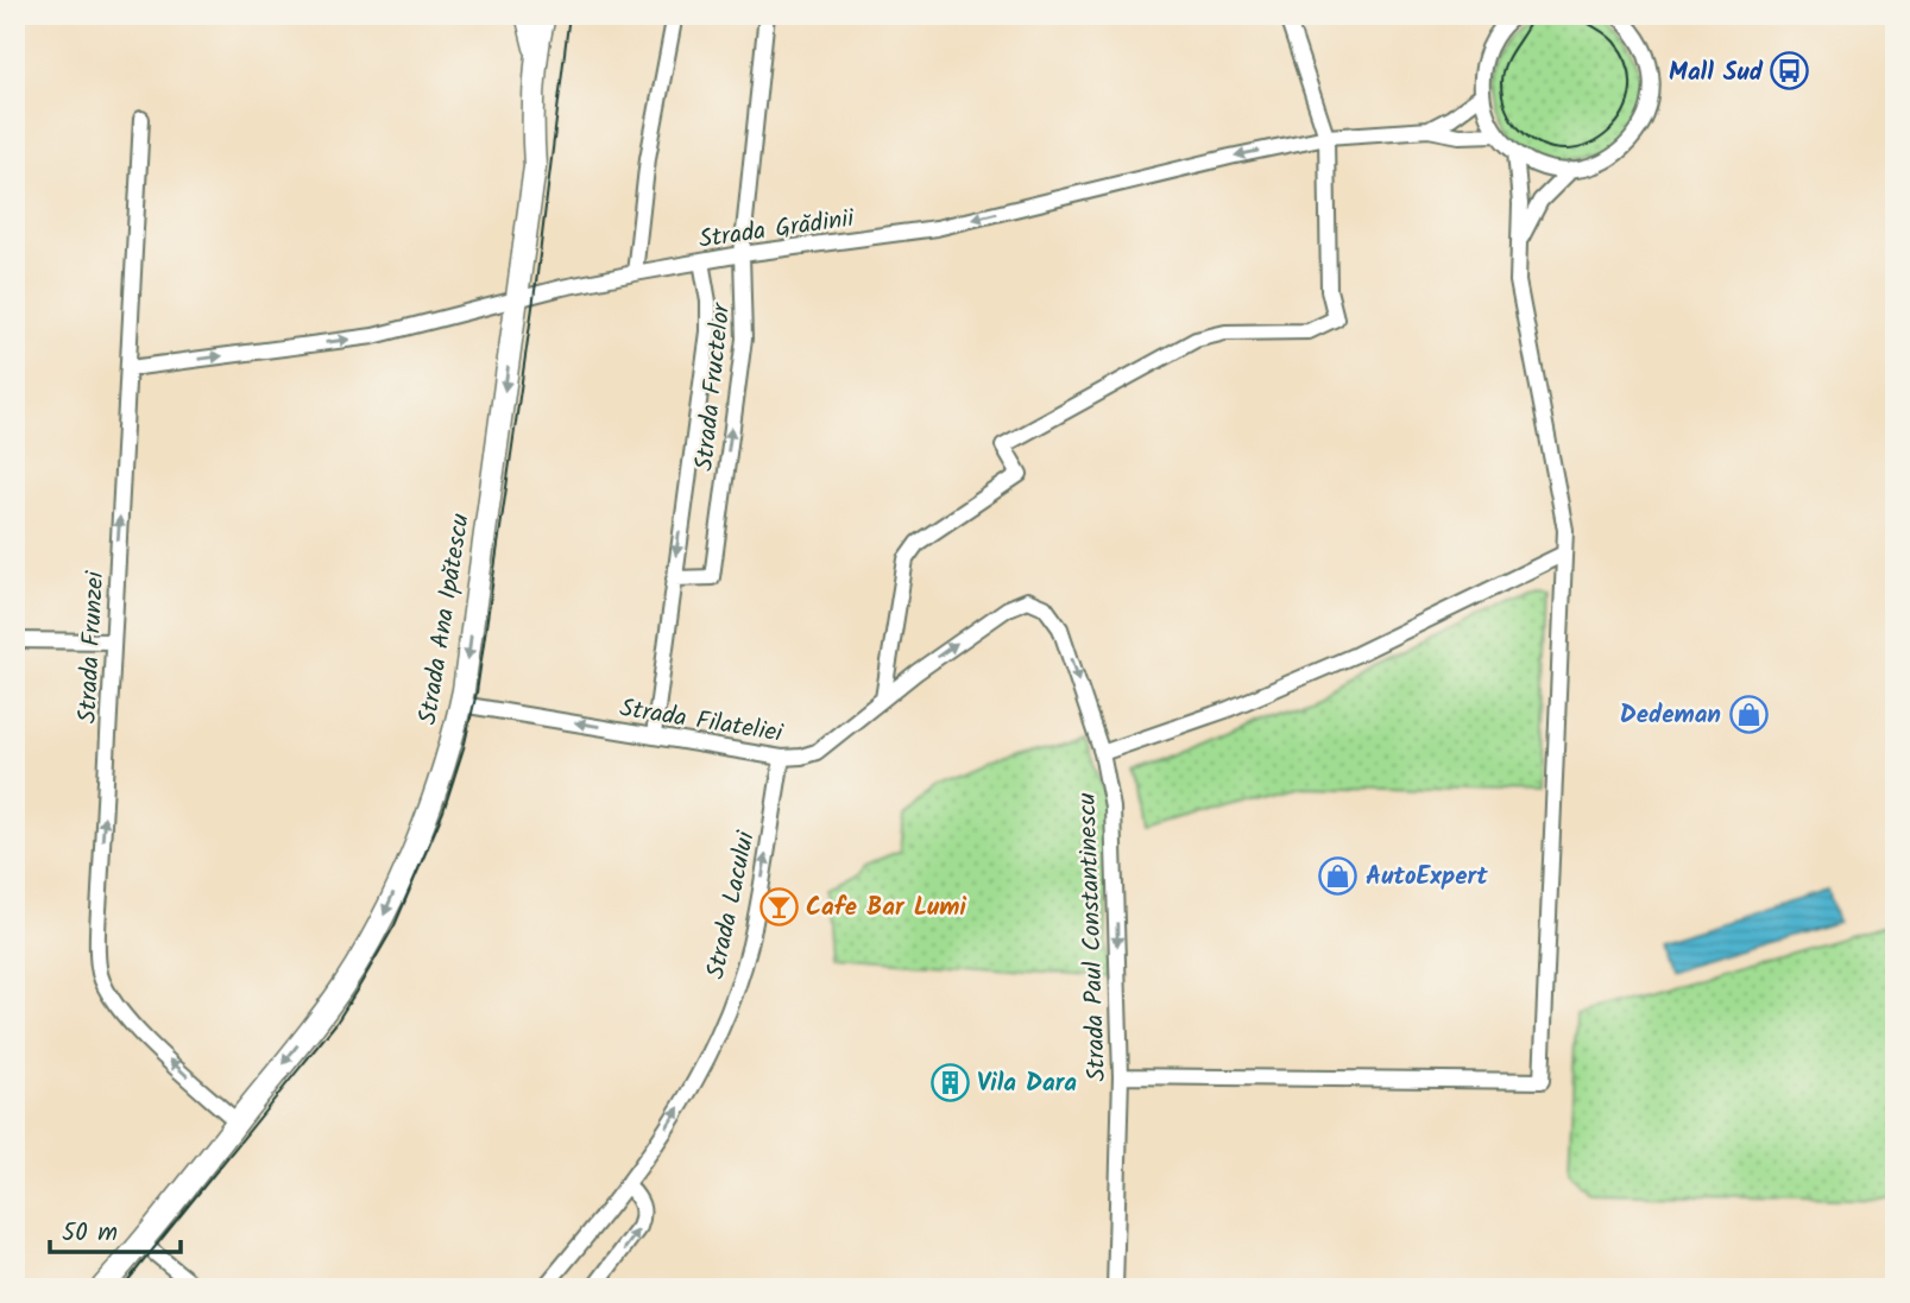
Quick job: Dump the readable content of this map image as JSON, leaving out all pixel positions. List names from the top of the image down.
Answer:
{
  "streets": {
    "street": [
      "Strada Grădinii",
      "Strada Fructelor",
      "Strada Ana Ipătescu",
      "Strada Frunzei",
      "Strada Filateliei",
      "Strada Lacului",
      "Strada Paul Constantinescu"
    ]
  },
  "crossings": [
    ["Strada Grădinii", "Strada Fructelor"],
    ["Strada Grădinii", "Strada Ana Ipătescu"],
    ["Strada Grădinii", "Strada Frunzei"],
    ["Strada Fructelor", "Strada Filateliei"],
    ["Strada Ana Ipătescu", "Strada Frunzei"],
    ["Strada Ana Ipătescu", "Strada Filateliei"],
    ["Strada Filateliei", "Strada Lacului"],
    ["Strada Filateliei", "Strada Paul Constantinescu"]
  ],
  "one_way": [
    "Strada Ana Ipătescu",
    "Strada Frunzei",
    "Strada Lacului",
    "Strada Paul Constantinescu"
  ],
  "places": {
    "bus stop": ["Mall Sud"],
    "shop": ["Dedeman", "AutoExpert"],
    "bar": ["Cafe Bar Lumi"],
    "building": ["Vila Dara"]
  },
  "scale_bar": "50 m"
}
